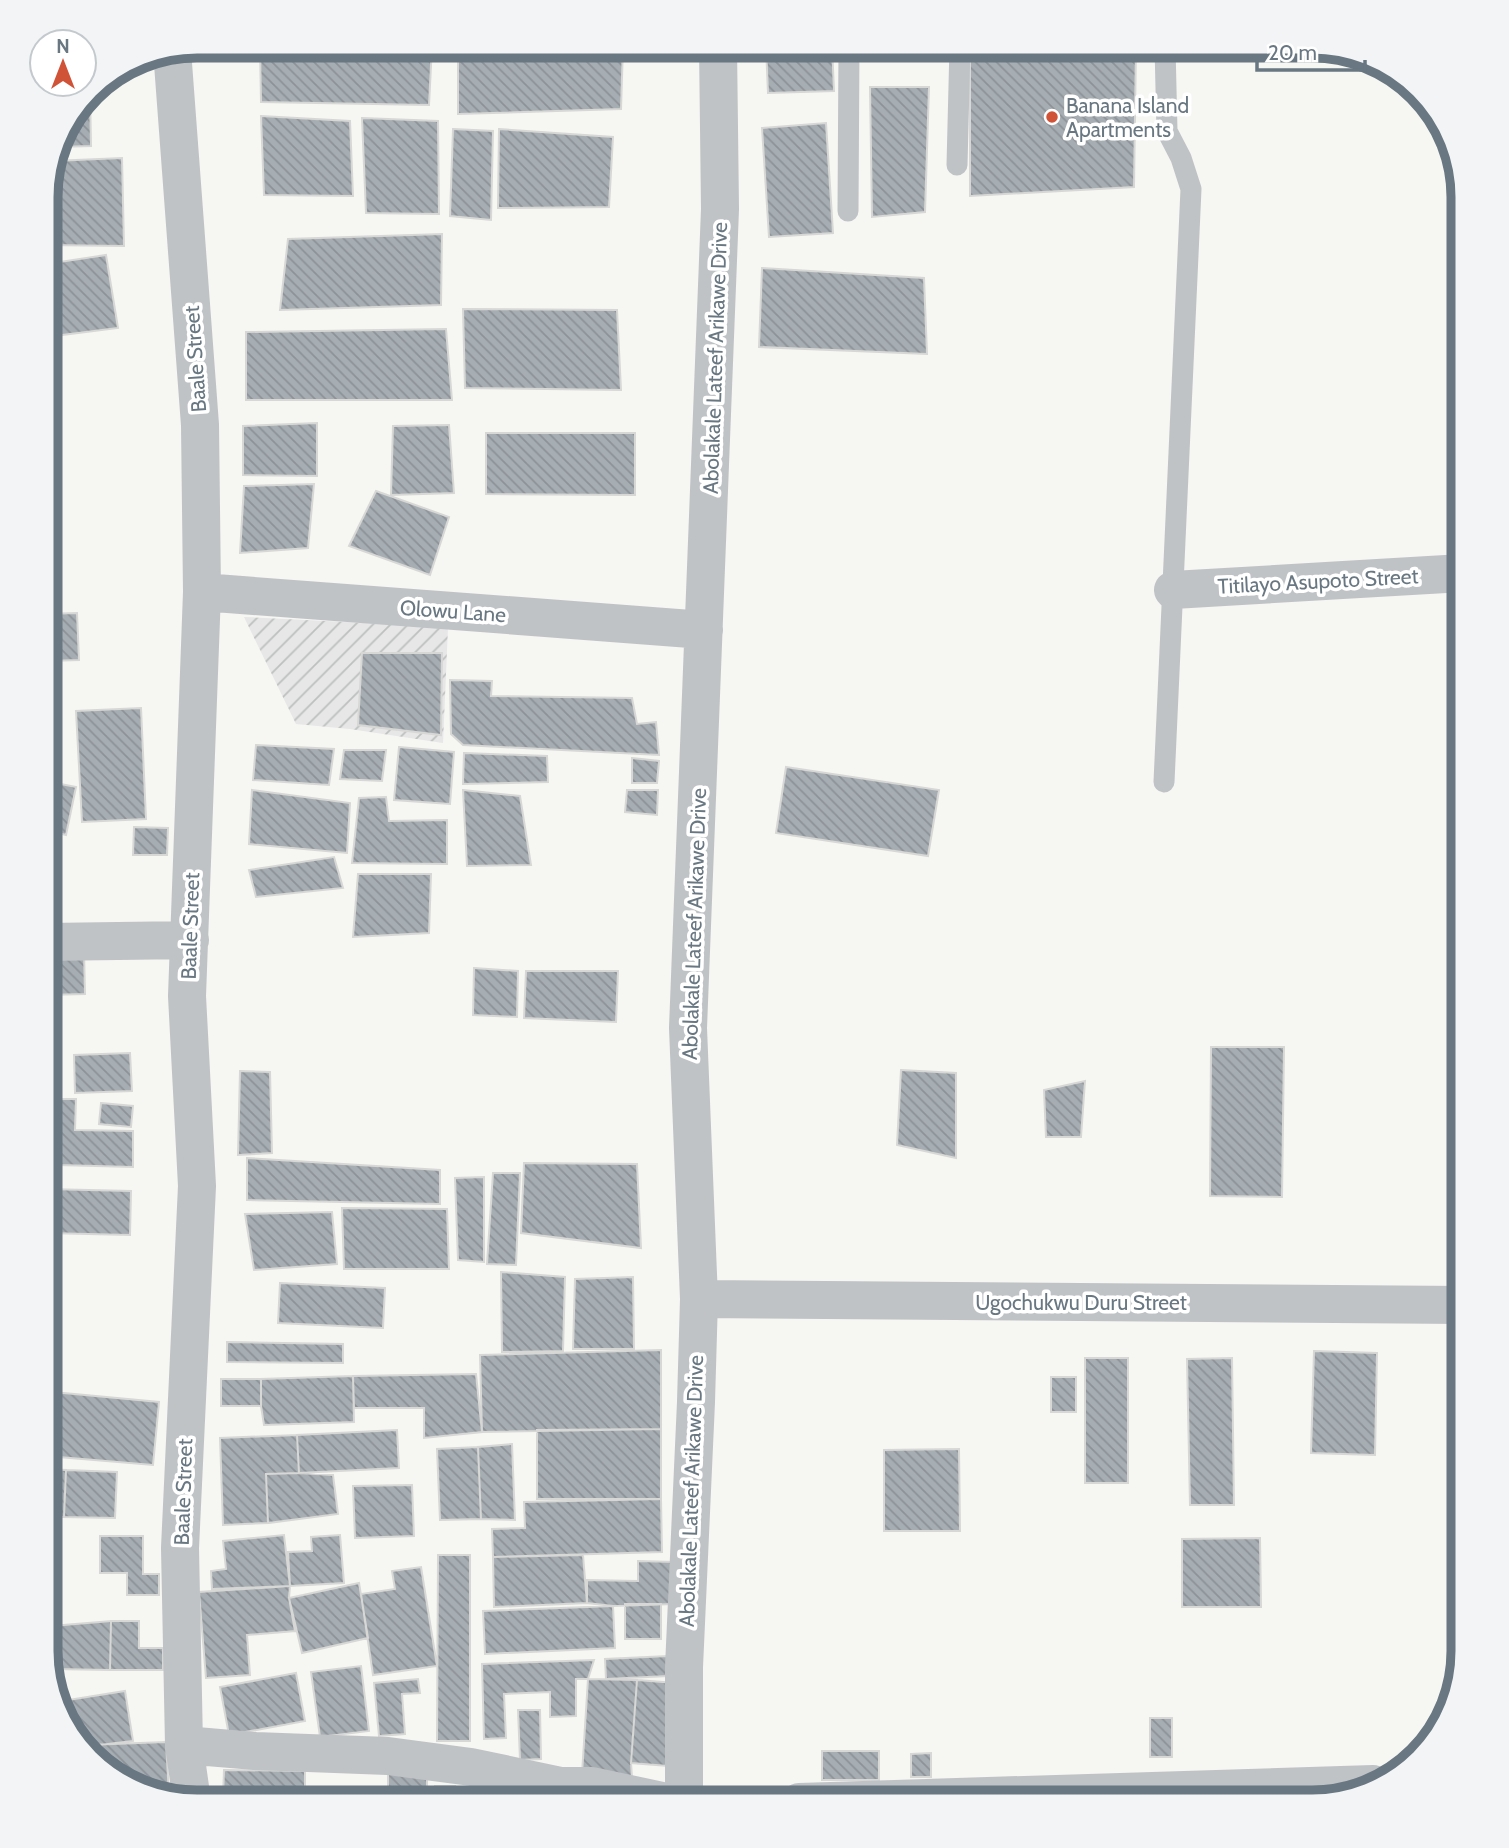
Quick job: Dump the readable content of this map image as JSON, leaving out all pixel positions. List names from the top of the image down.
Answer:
{
  "streets": {
    "street": [
      "Abolakale Lateef Arikawe Drive",
      "Baale Street",
      "Titilayo Asupoto Street",
      "Olowu Lane",
      "Ugochukwu Duru Street"
    ]
  },
  "crossings": [
    ["Abolakale Lateef Arikawe Drive", "Olowu Lane"],
    ["Abolakale Lateef Arikawe Drive", "Ugochukwu Duru Street"],
    ["Baale Street", "Olowu Lane"]
  ],
  "places": ["Banana Island Apartments"],
  "scale_bar": "20 m",
  "north": "top"
}
